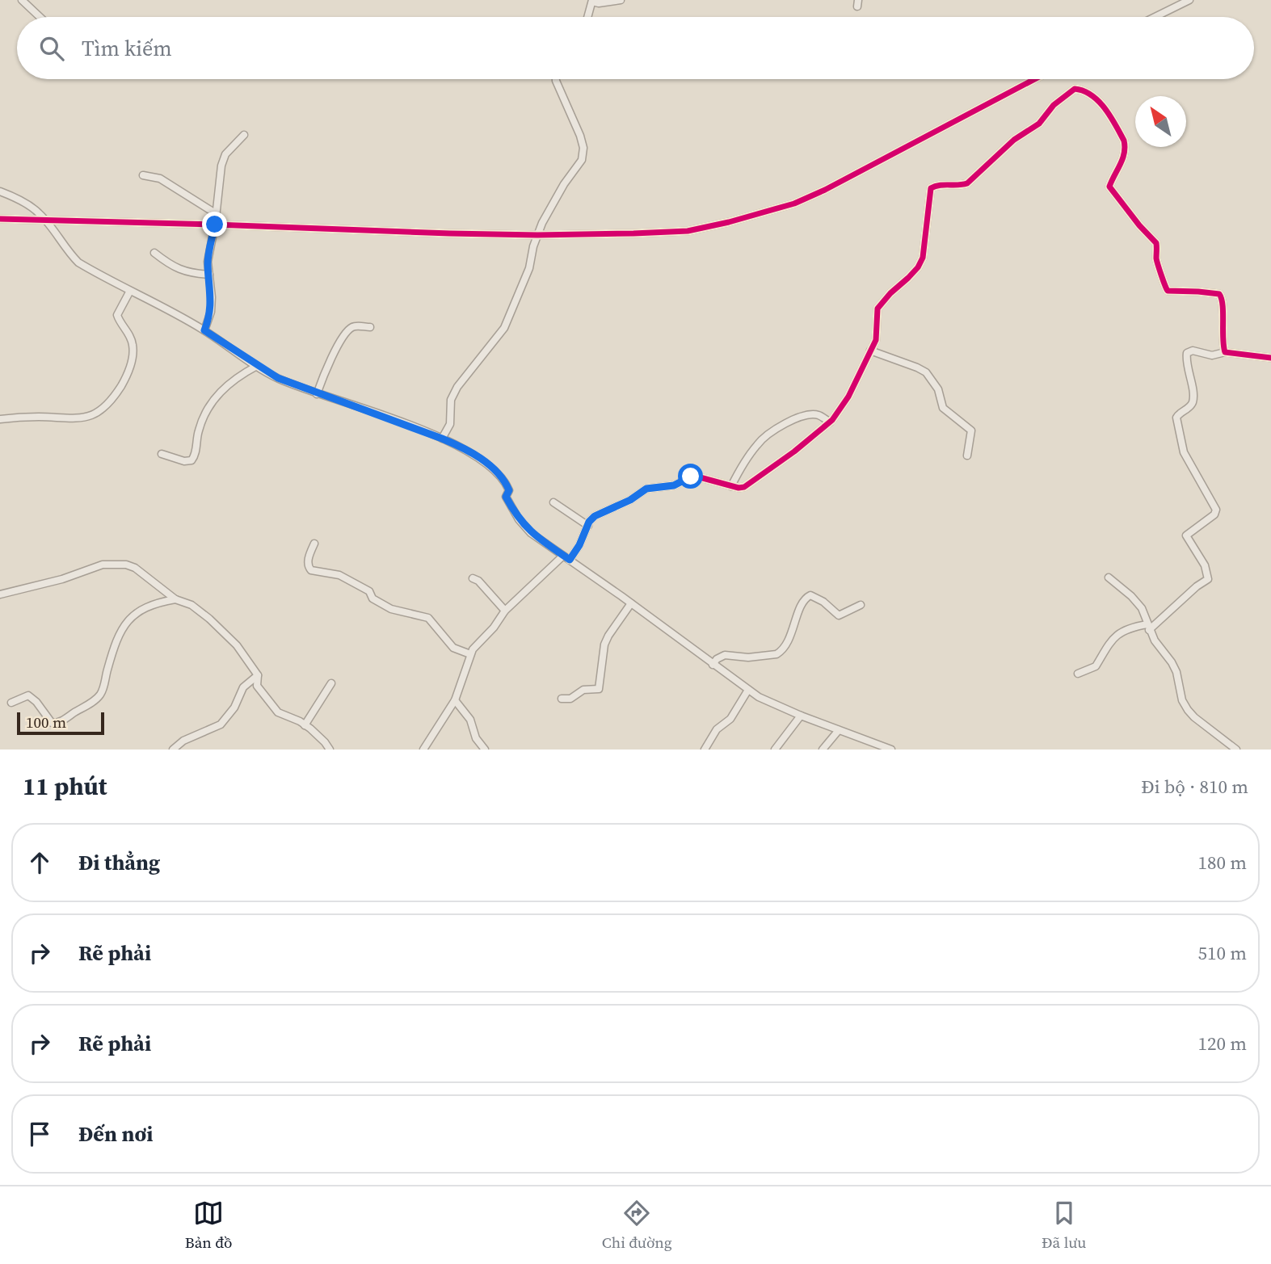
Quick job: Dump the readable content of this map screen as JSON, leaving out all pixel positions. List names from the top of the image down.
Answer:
{
  "scale_bar": "100 m",
  "north": "top left",
  "page": {
    "search": "Tìm kiếm",
    "scale": "100 m",
    "heading": ["11 phút", "Đi bộ · 810 m"],
    "list": [
      ["Đi thẳng", "180 m"],
      ["Rẽ phải", "510 m"],
      ["Rẽ phải", "120 m"],
      "Đến nơi"
    ],
    "nav": ["Bản đồ", "Chỉ đường", "Đã lưu"]
  }
}
